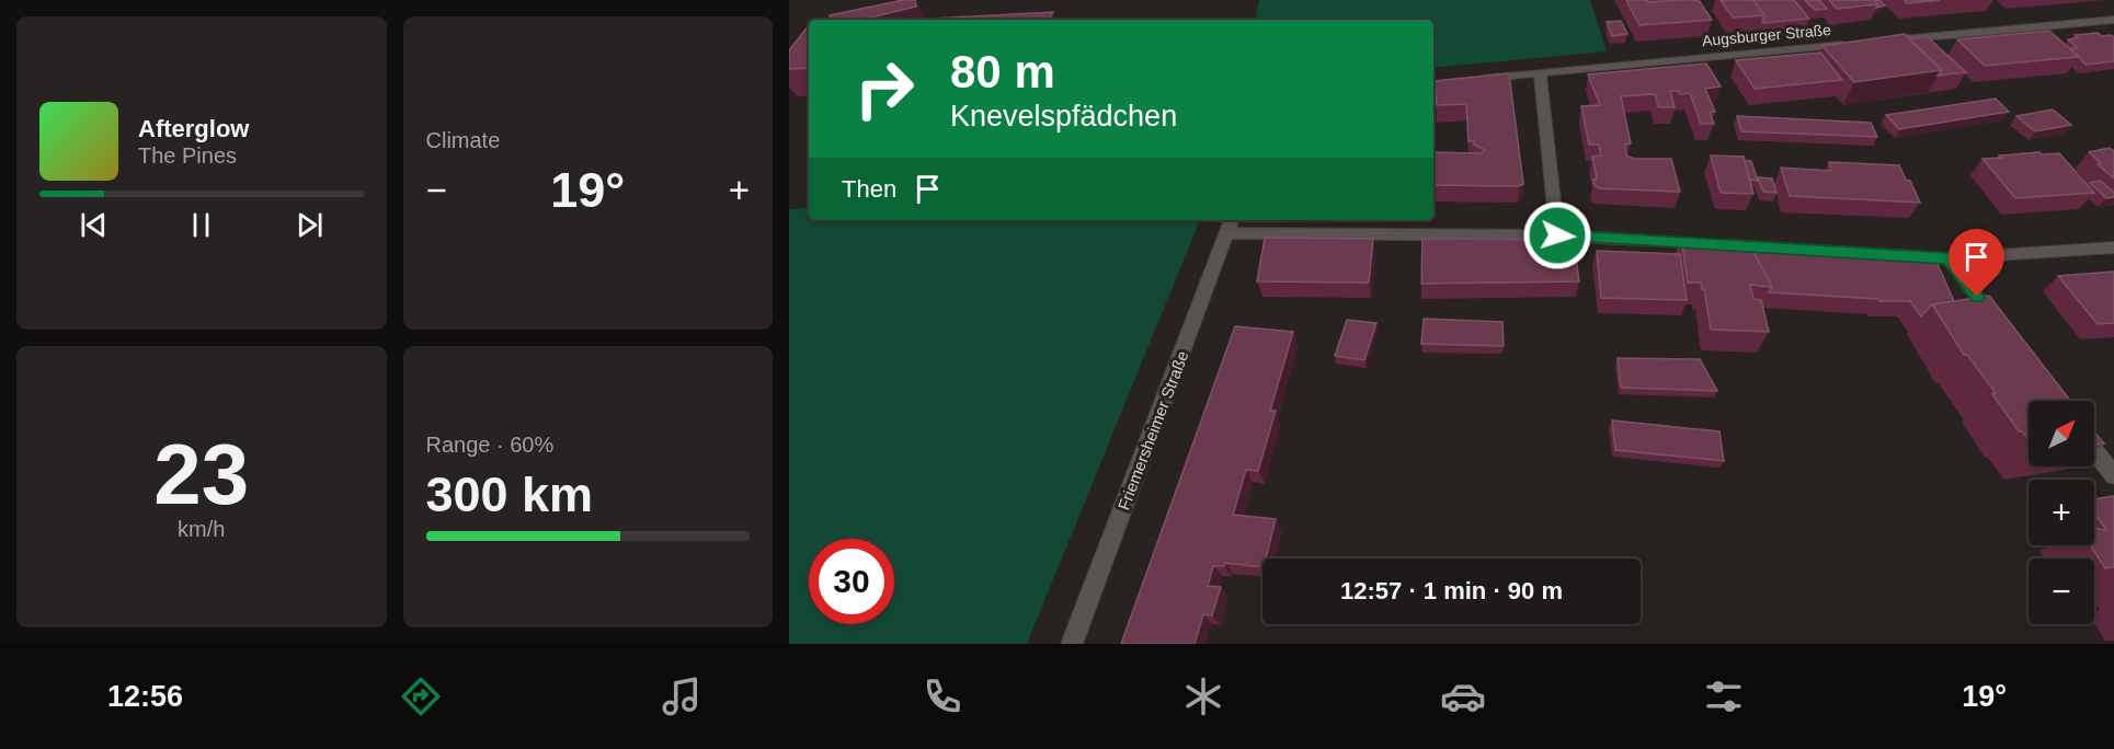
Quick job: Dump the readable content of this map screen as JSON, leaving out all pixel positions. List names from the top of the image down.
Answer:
{
  "streets": {
    "street": ["Augsburger Straße", "Friemersheimer Straße"]
  },
  "north": "top right",
  "page": {
    "tile": [
      "Climate",
      ["23", "km/h"],
      ["Range · 60%", "300 km"]
    ],
    "turn": ["80 m", "Knevelspfädchen"],
    "song": ["Afterglow", "The Pines"],
    "then": "Then",
    "heat": ["−", "19°", "+"],
    "map_buttons": ["+", "−"],
    "limit": "30",
    "trip": "12:57 · 1 min · 90 m",
    "tabs": ["12:56", "19°"]
  }
}
